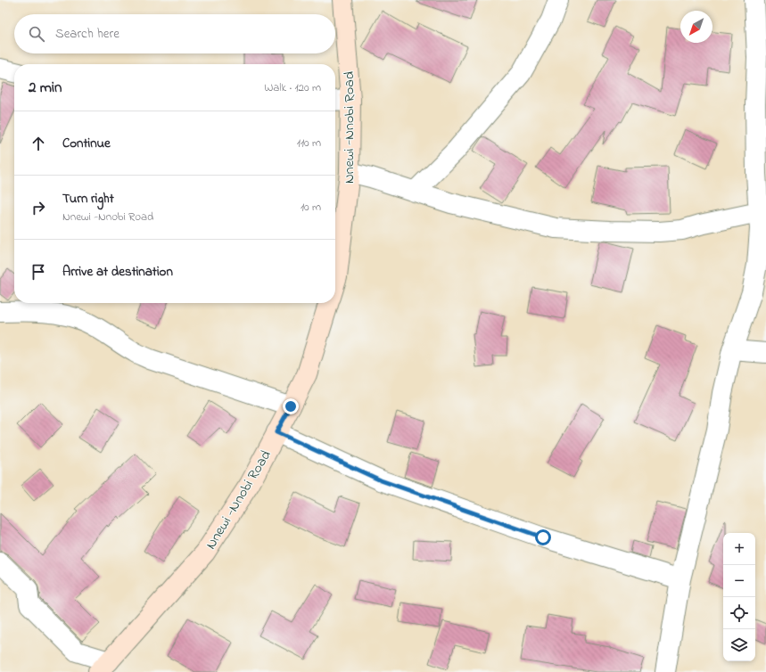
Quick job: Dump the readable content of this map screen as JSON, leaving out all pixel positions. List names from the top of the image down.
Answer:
{
  "streets": {
    "main road": ["Nnewi -Nnobi Road"]
  },
  "north": "bottom left",
  "page": {
    "search": "Search here",
    "heading": ["2 min", "Walk · 120 m"],
    "list": [
      ["Continue", "110 m"],
      ["Turn right", "Nnewi -Nnobi Road", "10 m"],
      "Arrive at destination"
    ],
    "map_buttons": ["+", "−"]
  }
}
